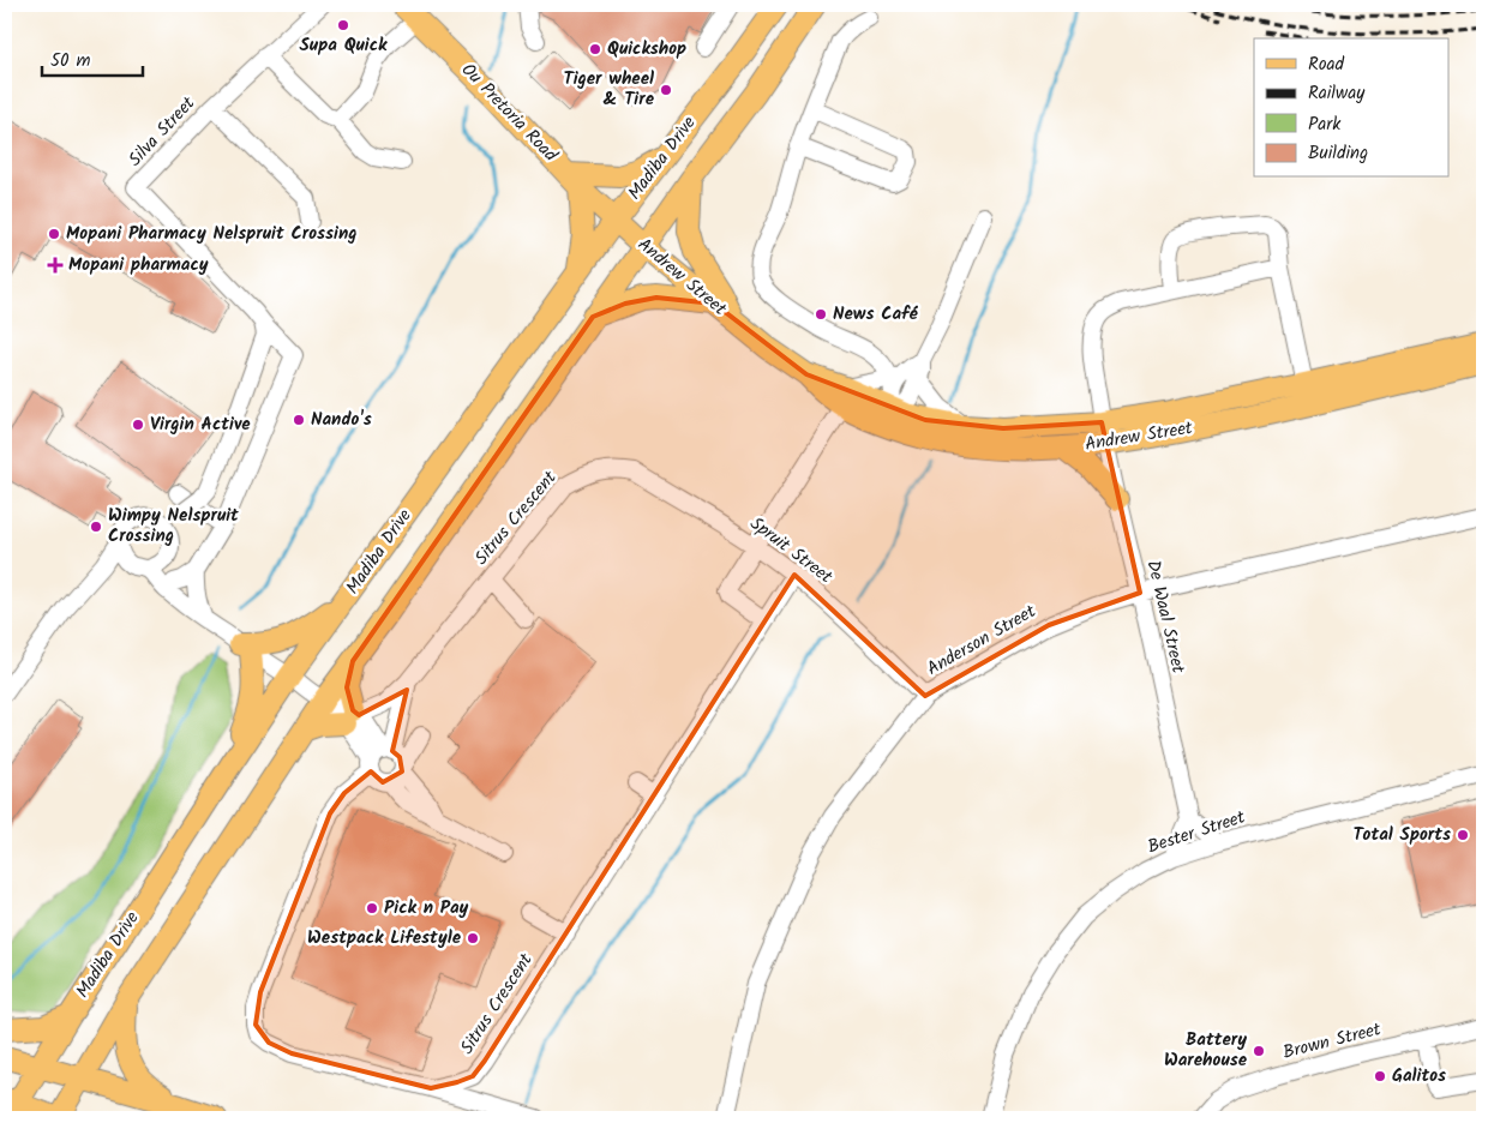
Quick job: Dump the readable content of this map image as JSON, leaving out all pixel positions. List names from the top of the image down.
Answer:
{
  "streets": {
    "main road": ["Ou Pretoria Road", "Madiba Drive", "Andrew Street"],
    "street": [
      "Silva Street",
      "Sitrus Crescent",
      "Spruit Street",
      "De Waal Street",
      "Anderson Street",
      "Bester Street",
      "Brown Street"
    ]
  },
  "crossings": [
    ["Ou Pretoria Road", "Madiba Drive"],
    ["Ou Pretoria Road", "Andrew Street"],
    ["Madiba Drive", "Andrew Street"],
    ["Andrew Street", "De Waal Street"],
    ["Sitrus Crescent", "Spruit Street"],
    ["Spruit Street", "Anderson Street"],
    ["De Waal Street", "Anderson Street"]
  ],
  "places": {
    "other": [
      "Supa Quick",
      "Quickshop",
      "Tiger wheel & Tire",
      "Mopani Pharmacy Nelspruit Crossing",
      "News Café",
      "Nando's",
      "Virgin Active",
      "Wimpy Nelspruit Crossing",
      "Total Sports",
      "Pick n Pay",
      "Westpack Lifestyle",
      "Battery Warehouse",
      "Galitos"
    ],
    "health": ["Mopani pharmacy"]
  },
  "legend": [
    "Road",
    "Railway",
    "Park",
    "Building"
  ],
  "scale_bar": "50 m"
}
